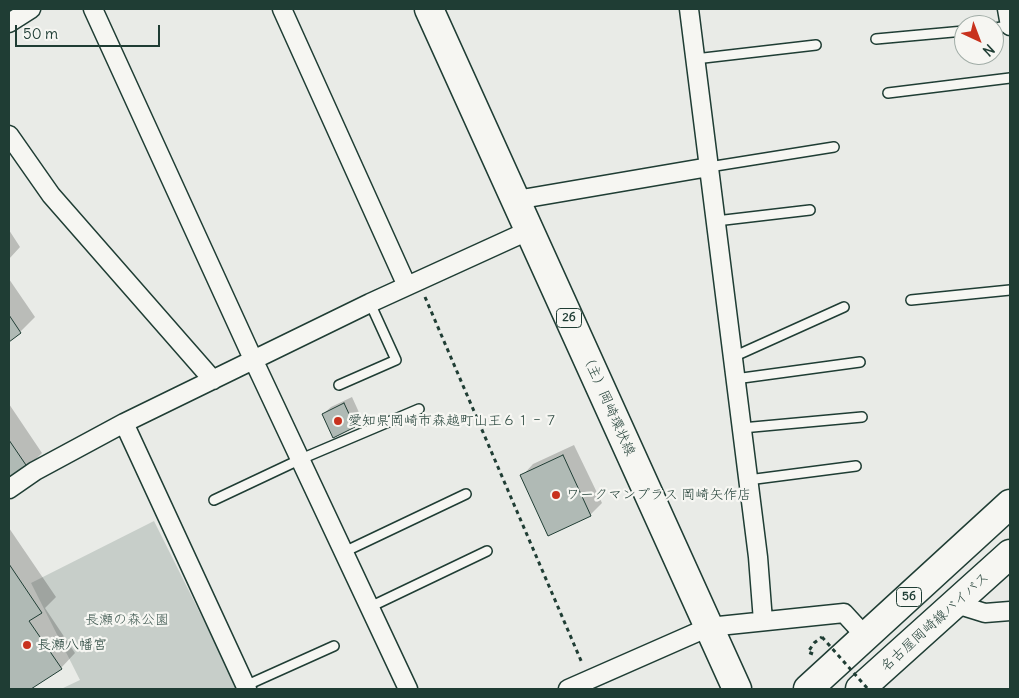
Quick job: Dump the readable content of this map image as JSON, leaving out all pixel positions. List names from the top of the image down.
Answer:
{
  "streets": {
    "main road": [
      "26",
      "（主）岡崎環状線",
      "56",
      "名古屋岡崎線バイパス"
    ]
  },
  "parks": ["長瀬の森公園"],
  "places": ["愛知県岡崎市森越町山王６１‐７", "ワークマンプラス 岡崎矢作店", "長瀬八幡宮"],
  "scale_bar": "50 m",
  "north": "bottom right"
}
